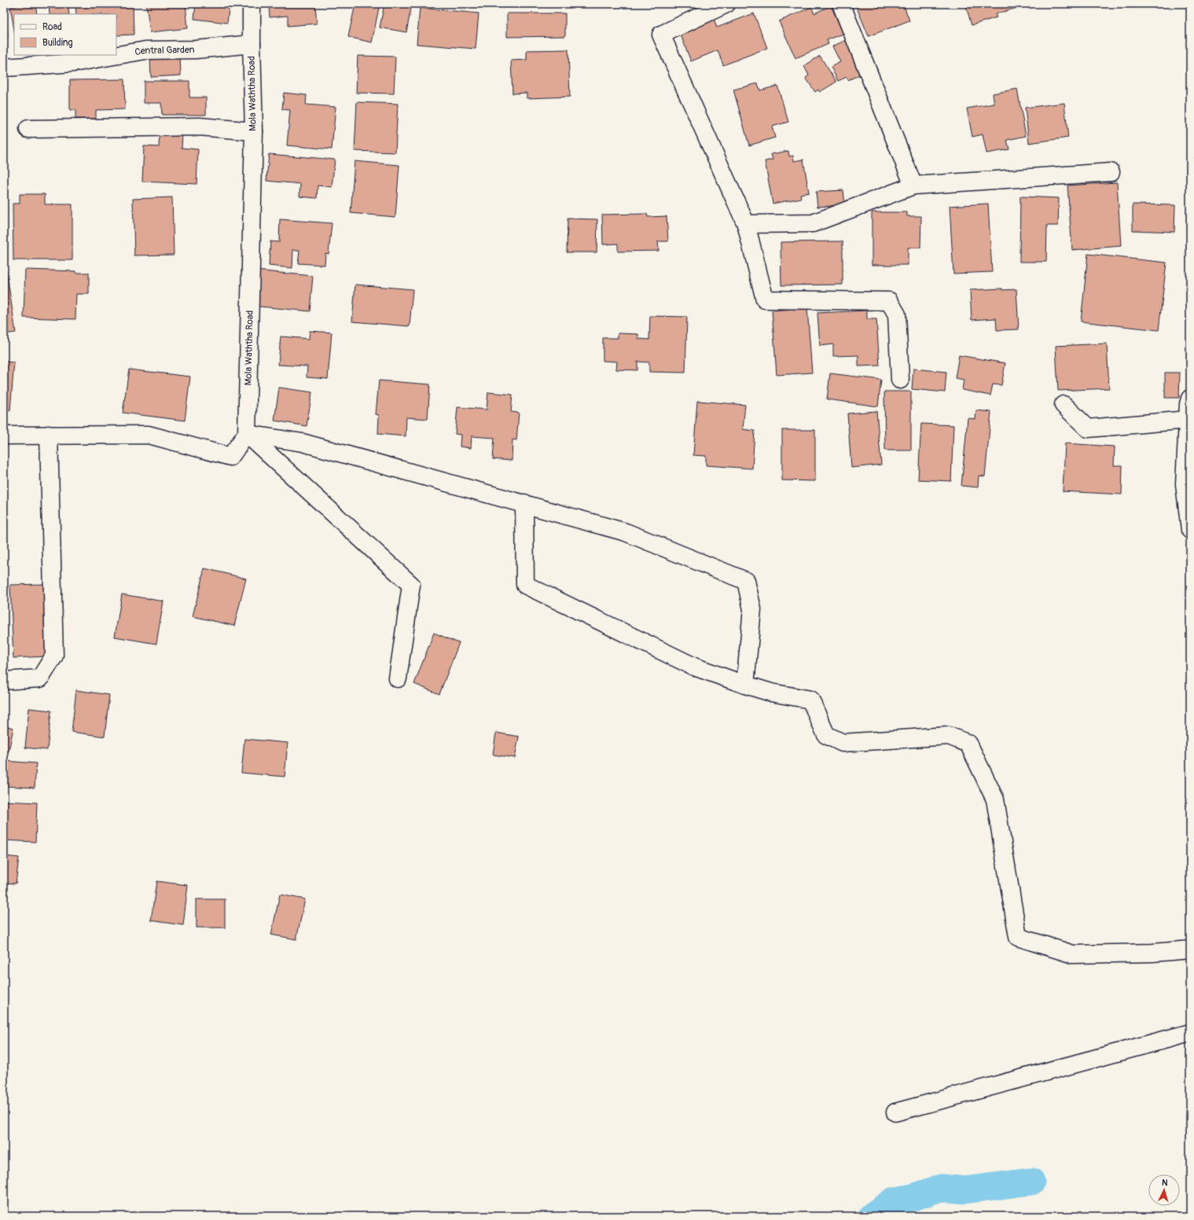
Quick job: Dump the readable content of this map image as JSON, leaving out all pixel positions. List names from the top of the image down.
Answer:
{
  "streets": {
    "street": ["Central Garden", "Mola Waththa Road"]
  },
  "crossings": [
    ["Central Garden", "Mola Waththa Road"]
  ],
  "legend": ["Road", "Building"],
  "north": "top"
}
